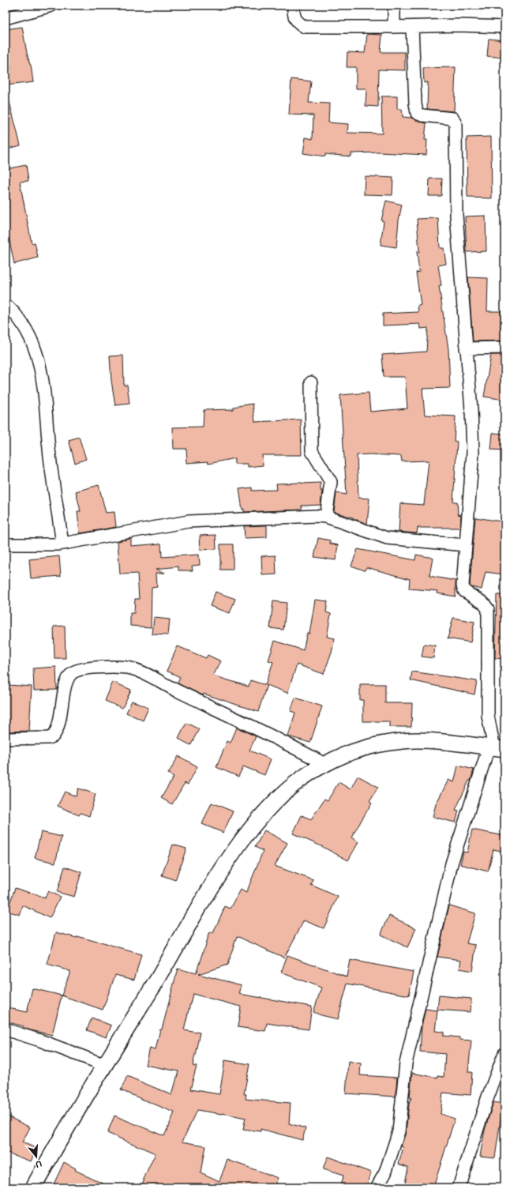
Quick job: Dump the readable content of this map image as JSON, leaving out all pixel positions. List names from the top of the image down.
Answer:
{
  "north": "bottom"
}
